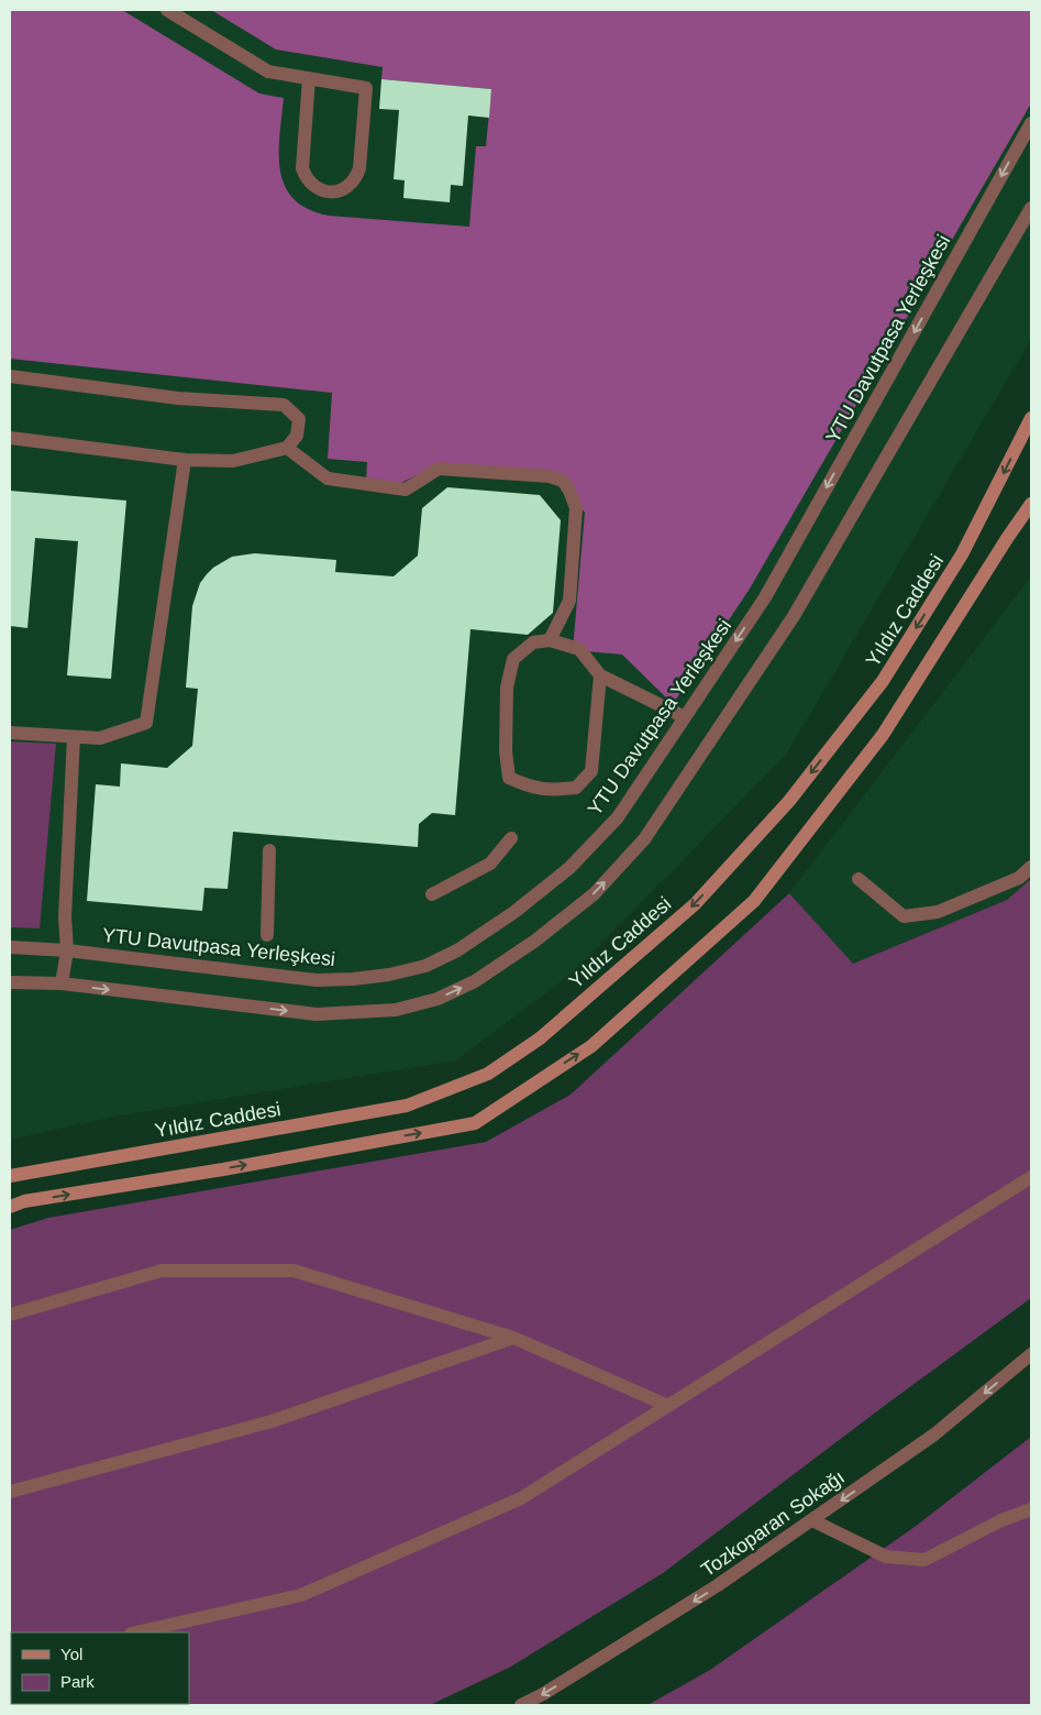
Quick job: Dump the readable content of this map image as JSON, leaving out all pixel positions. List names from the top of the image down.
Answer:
{
  "streets": {
    "main road": ["Yıldız Caddesi"],
    "street": ["YTU Davutpasa Yerleşkesi", "Tozkoparan Sokağı"]
  },
  "one_way": ["YTU Davutpasa Yerleşkesi", "Tozkoparan Sokağı"],
  "legend": ["Yol", "Park"]
}
